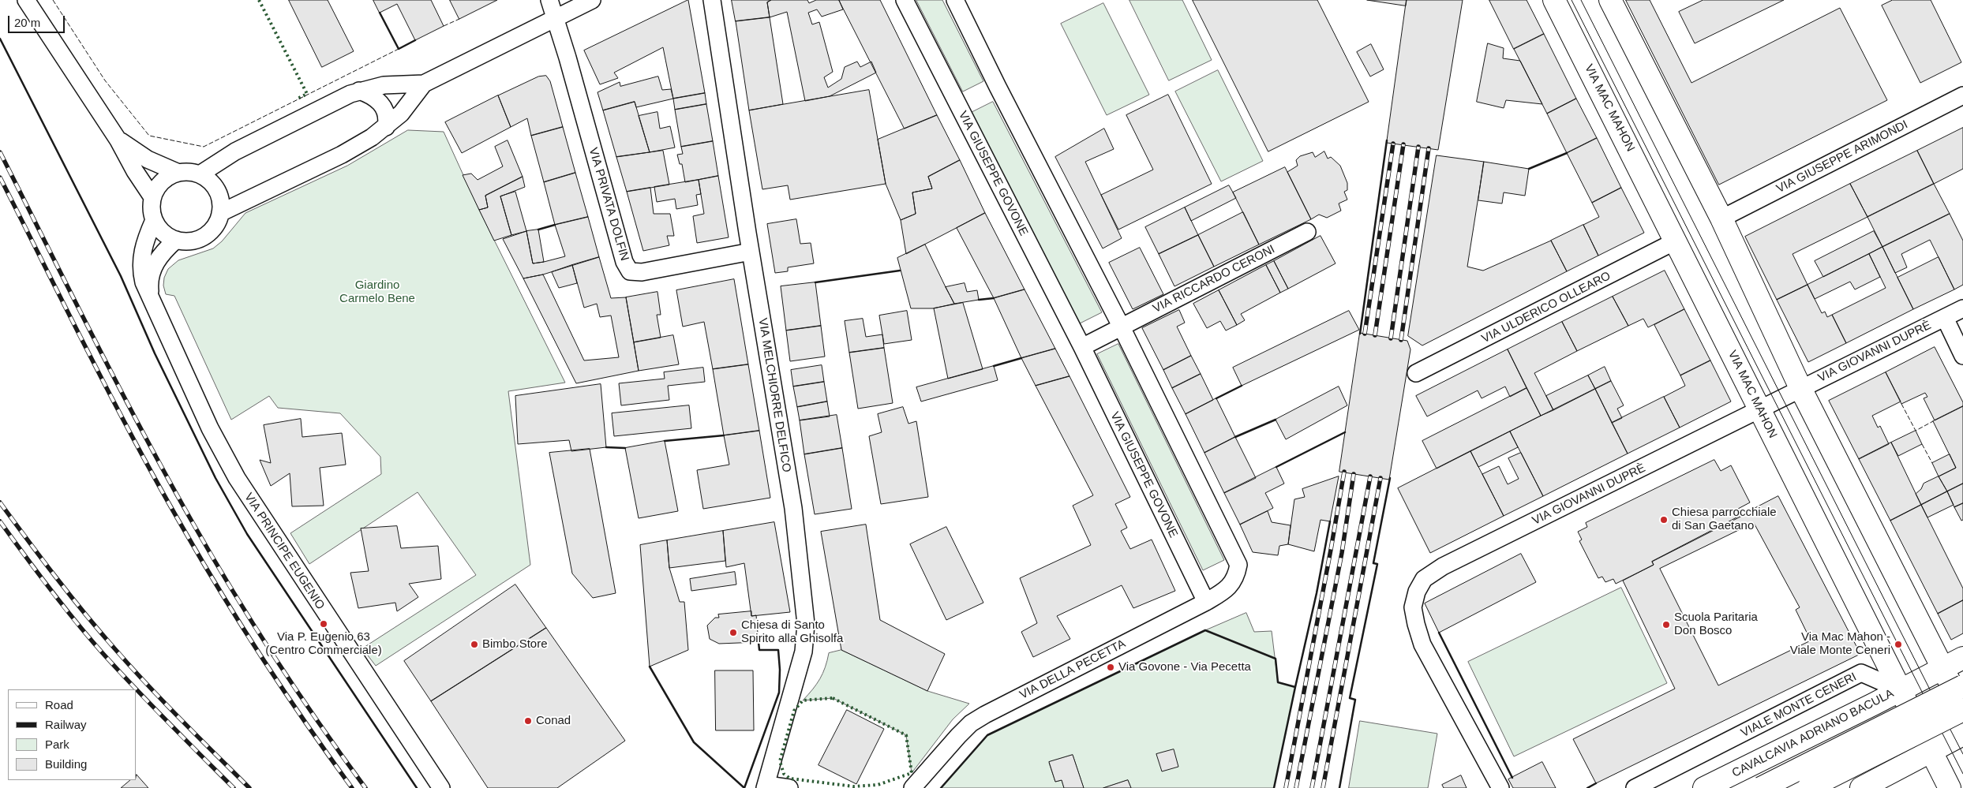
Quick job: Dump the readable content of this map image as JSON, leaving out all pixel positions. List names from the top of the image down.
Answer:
{
  "streets": {
    "main road": ["VIA MAC MAHON", "CAVALCAVIA ADRIANO BACULA"],
    "street": [
      "VIA GIUSEPPE ARIMONDI",
      "VIA GIUSEPPE GOVONE",
      "VIA PRIVATA DOLFIN",
      "VIA RICCARDO CERONI",
      "VIA ULDERICO OLLEARO",
      "VIA GIOVANNI DUPRÈ",
      "VIA MELCHIORRE DELFICO",
      "VIA PRINCIPE EUGENIO",
      "VIA DELLA PECETTA",
      "VIALE MONTE CENERI"
    ]
  },
  "crossings": [
    ["VIA MAC MAHON", "VIA ULDERICO OLLEARO"],
    ["VIA MAC MAHON", "VIA GIOVANNI DUPRÈ"],
    ["VIA MAC MAHON", "VIALE MONTE CENERI"],
    ["VIA MAC MAHON", "CAVALCAVIA ADRIANO BACULA"],
    ["VIA GIUSEPPE GOVONE", "VIA DELLA PECETTA"],
    ["VIA PRIVATA DOLFIN", "VIA MELCHIORRE DELFICO"],
    ["VIA RICCARDO CERONI", "VIA DELLA PECETTA"],
    ["VIALE MONTE CENERI", "CAVALCAVIA ADRIANO BACULA"]
  ],
  "parks": ["Giardino Carmelo Bene"],
  "places": [
    "Chiesa parrocchiale di San Gaetano",
    "Via P. Eugenio 63 (Centro Commerciale)",
    "Scuola Paritaria Don Bosco",
    "Chiesa di Santo Spirito alla Ghisolfa",
    "Bimbo Store",
    "Via Mac Mahon - Viale Monte Ceneri",
    "Via Govone - Via Pecetta",
    "Conad"
  ],
  "legend": [
    "Road",
    "Railway",
    "Park",
    "Building"
  ],
  "scale_bar": "20 m"
}
